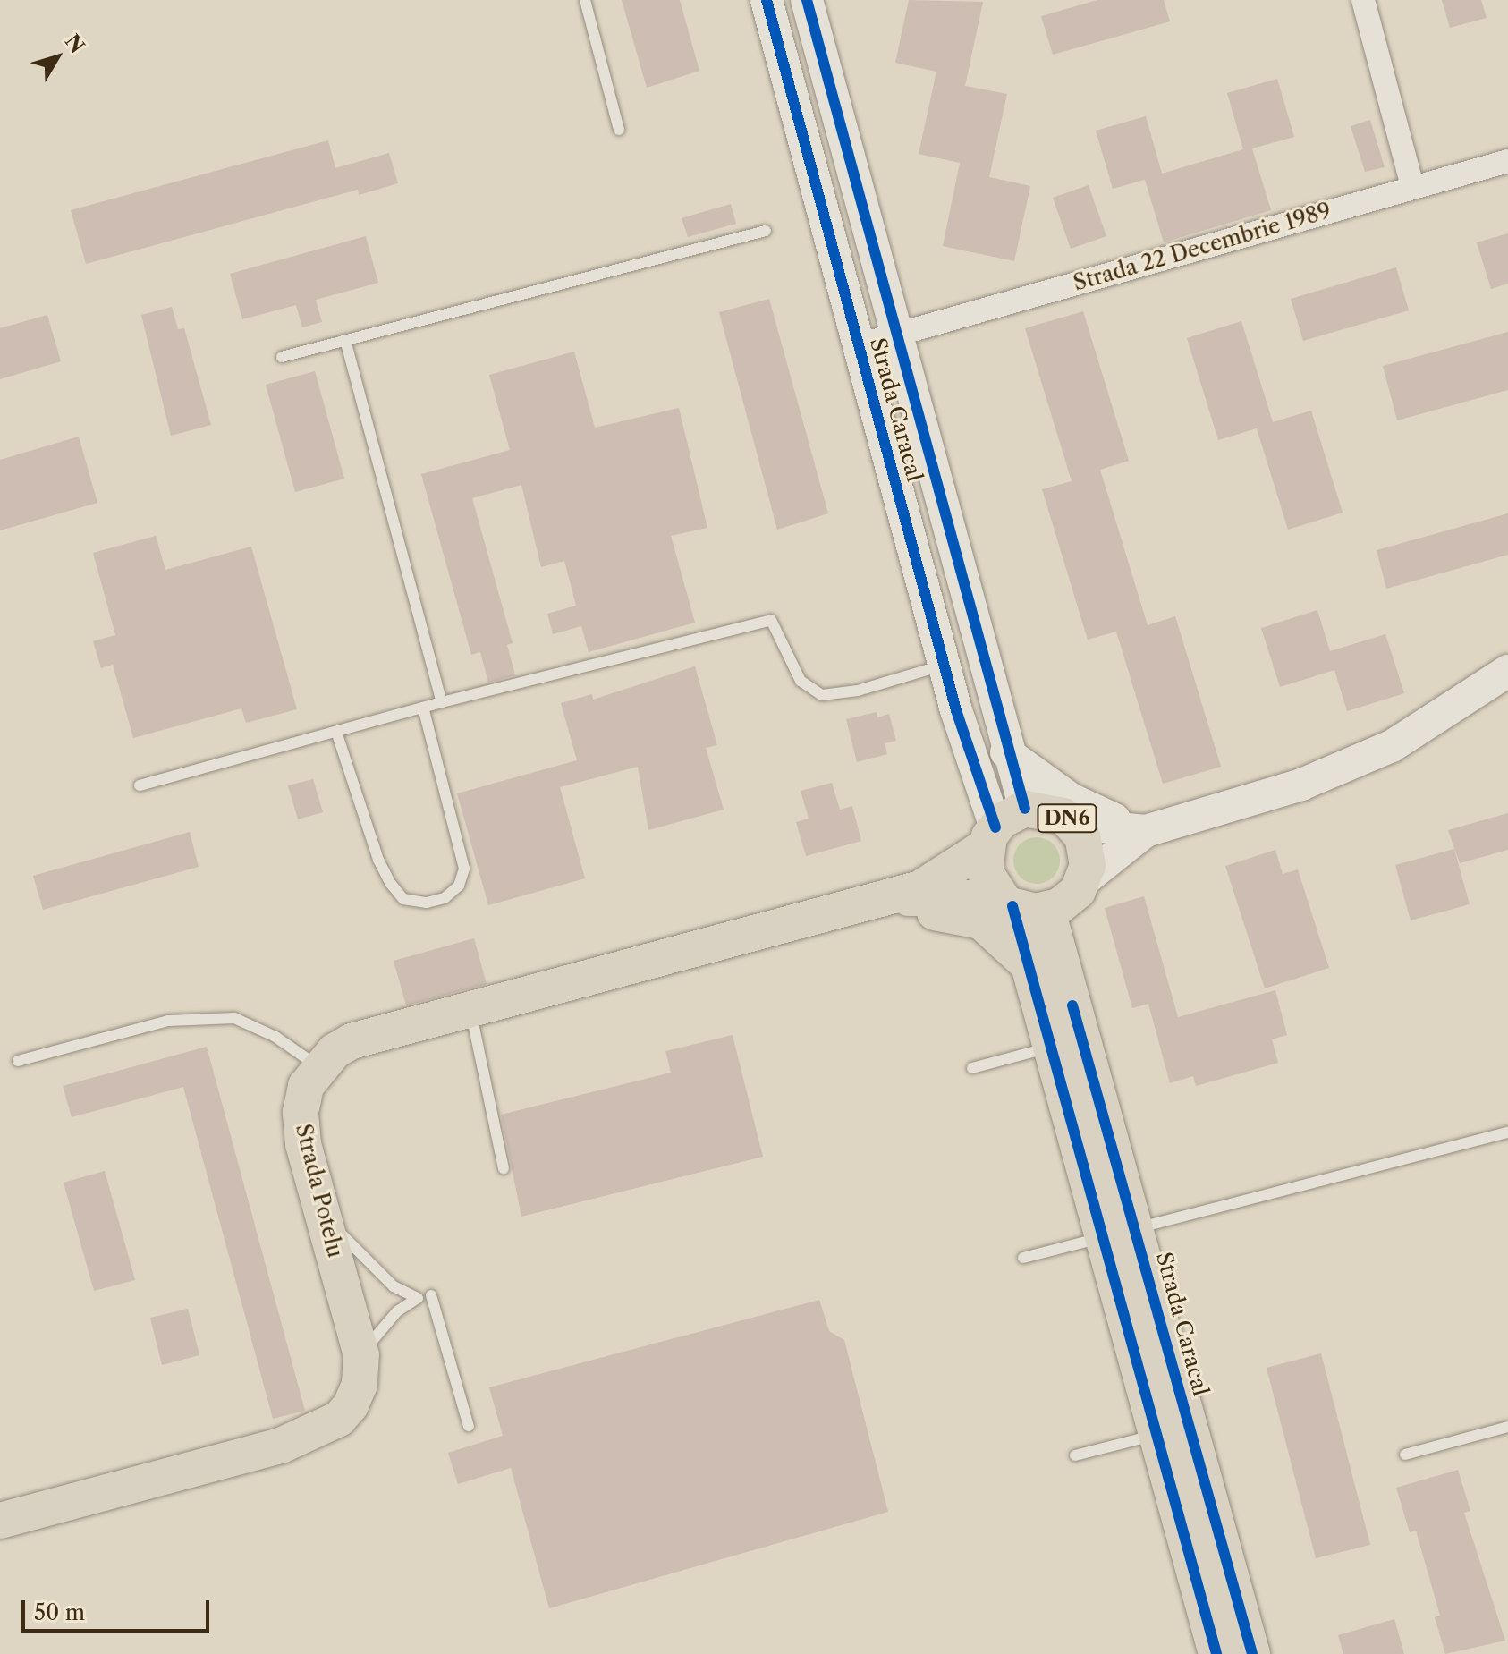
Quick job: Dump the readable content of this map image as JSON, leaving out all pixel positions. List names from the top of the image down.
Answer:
{
  "streets": {
    "main road": ["Strada Caracal", "DN6", "Strada Potelu"],
    "street": ["Strada 22 Decembrie 1989"]
  },
  "crossings": [
    ["Strada 22 Decembrie 1989", "Strada Caracal"],
    ["Strada Caracal", "DN6"],
    ["Strada Caracal", "Strada Potelu"],
    ["DN6", "Strada Potelu"]
  ],
  "scale_bar": "50 m",
  "north": "top right"
}
